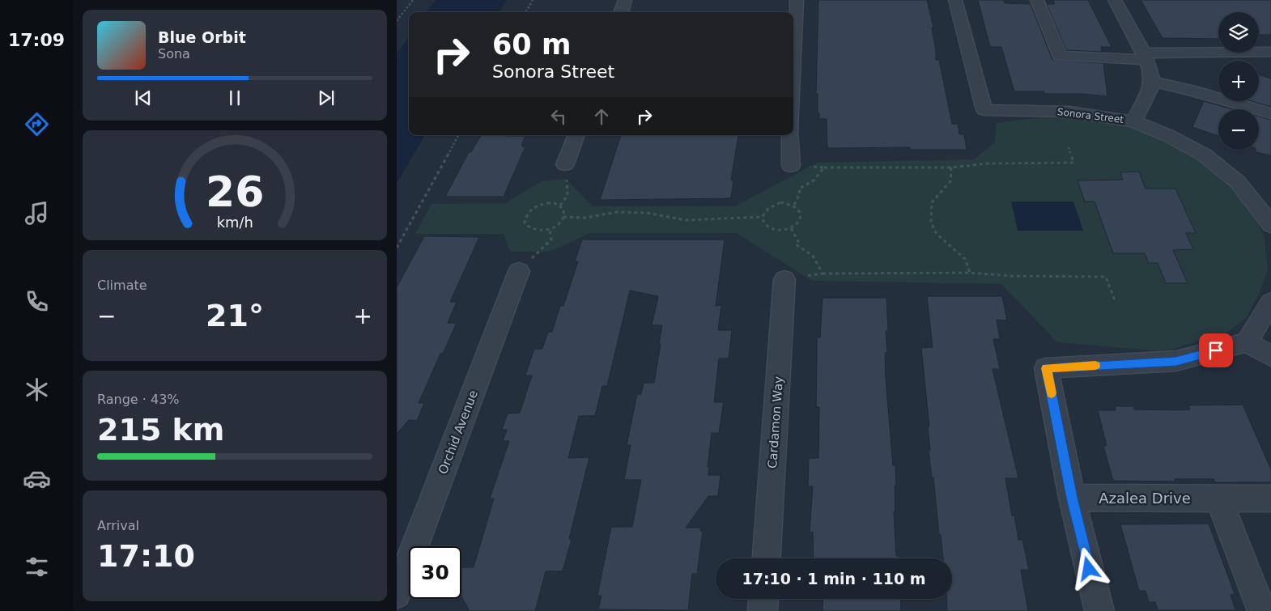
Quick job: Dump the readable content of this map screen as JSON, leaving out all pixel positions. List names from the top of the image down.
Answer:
{
  "streets": {
    "street": [
      "Sonora Street",
      "Cardamon Way",
      "Orchid Avenue",
      "Azalea Drive"
    ]
  },
  "page": {
    "tabs": "17:09",
    "map_buttons": ["+", "−"],
    "turn": ["60 m", "Sonora Street"],
    "song": ["Blue Orbit", "Sona"],
    "tile": [
      "Climate",
      ["Range · 43%", "215 km"],
      ["Arrival", "17:10"]
    ],
    "heat": ["−", "21°", "+"],
    "limit": "30",
    "trip": "17:10 · 1 min · 110 m",
    "gauge": ["26", "km/h"]
  }
}
